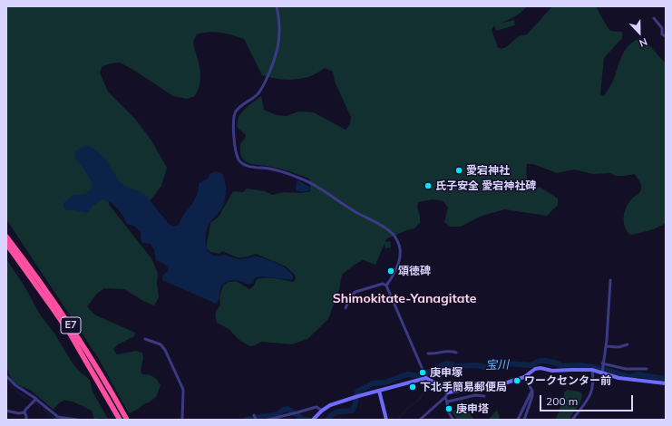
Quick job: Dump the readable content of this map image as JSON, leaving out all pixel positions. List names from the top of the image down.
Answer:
{
  "streets": {
    "highway": ["E7"]
  },
  "districts": ["Shimokitate-Yanagitate"],
  "water": ["宝川"],
  "places": [
    "愛宕神社",
    "氏子安全 愛宕神社碑",
    "頌徳碑",
    "庚申塚",
    "ワークセンター前",
    "下北手簡易郵便局",
    "庚申塔"
  ],
  "scale_bar": "200 m",
  "north": "bottom"
}
